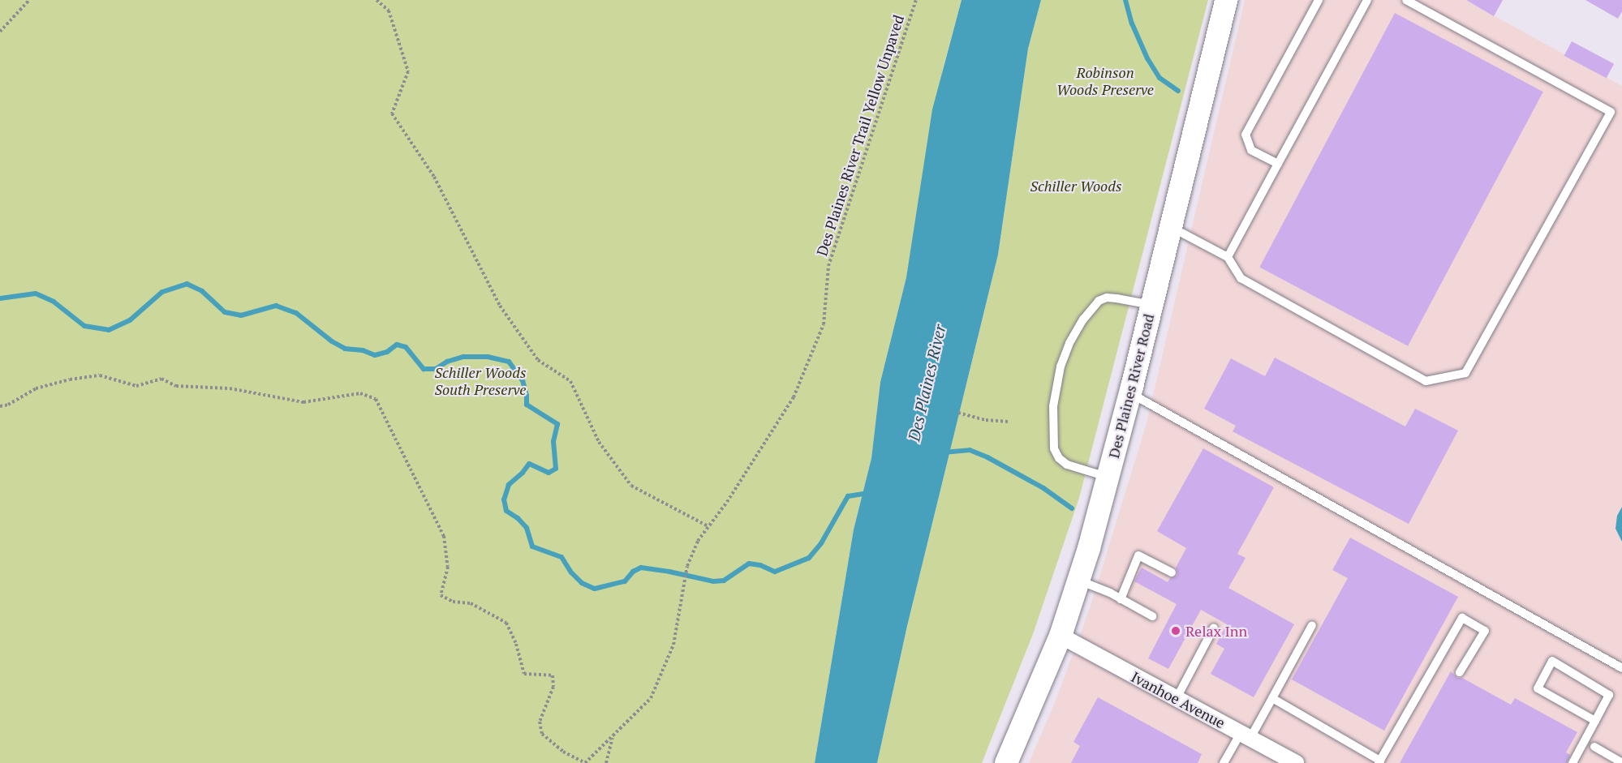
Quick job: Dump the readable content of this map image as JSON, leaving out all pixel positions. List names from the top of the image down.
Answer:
{
  "streets": {
    "main road": ["Des Plaines River Road"],
    "street": ["Ivanhoe Avenue"],
    "path": ["Des Plaines River Trail Yellow Unpaved"]
  },
  "crossings": [
    ["Des Plaines River Road", "Ivanhoe Avenue"]
  ],
  "water": ["Des Plaines River"],
  "parks": ["Robinson Woods Preserve", "Schiller Woods", "Schiller Woods South Preserve"],
  "places": ["Relax Inn"]
}
